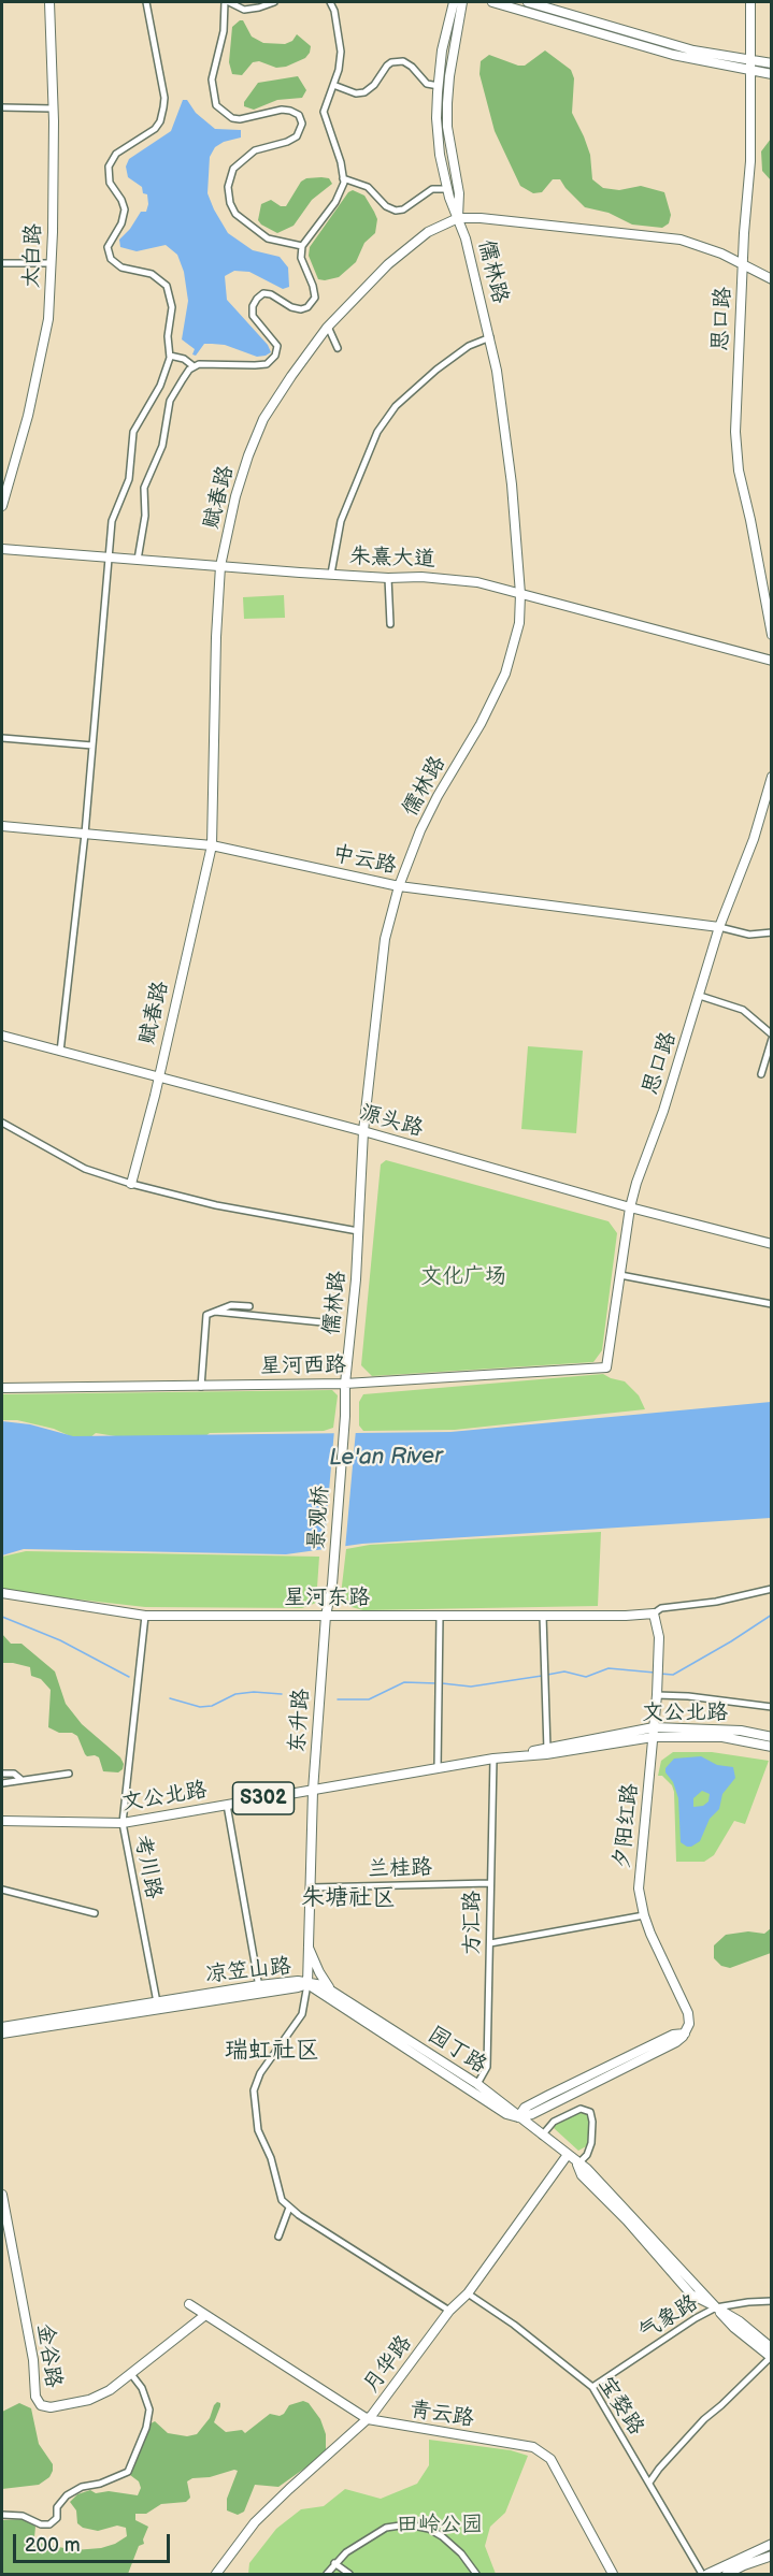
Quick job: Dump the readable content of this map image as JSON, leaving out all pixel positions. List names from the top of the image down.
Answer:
{
  "streets": {
    "main road": ["朱熹大道", "文公北路", "S302"],
    "street": [
      "太白路",
      "儒林路",
      "思口路",
      "赋春路",
      "中云路",
      "源头路",
      "星河西路",
      "景观桥",
      "星河东路",
      "东升路",
      "夕阳红路",
      "考川路",
      "兰桂路",
      "方汇路",
      "凉笠山路",
      "园丁路",
      "气象路",
      "金谷路",
      "月华路",
      "宝婺路",
      "青云路"
    ]
  },
  "crossings": [
    ["儒林路", "赋春路"],
    ["儒林路", "朱熹大道"],
    ["儒林路", "中云路"],
    ["儒林路", "源头路"],
    ["儒林路", "星河西路"],
    ["儒林路", "景观桥"],
    ["思口路", "赋春路"],
    ["思口路", "中云路"],
    ["思口路", "源头路"],
    ["思口路", "星河西路"],
    ["赋春路", "朱熹大道"],
    ["赋春路", "中云路"],
    ["赋春路", "源头路"],
    ["星河西路", "景观桥"],
    ["景观桥", "星河东路"],
    ["景观桥", "东升路"],
    ["星河东路", "东升路"],
    ["星河东路", "夕阳红路"],
    ["星河东路", "考川路"],
    ["文公北路", "东升路"],
    ["文公北路", "夕阳红路"],
    ["文公北路", "考川路"],
    ["文公北路", "方汇路"],
    ["东升路", "兰桂路"],
    ["东升路", "凉笠山路"],
    ["东升路", "园丁路"],
    ["夕阳红路", "园丁路"],
    ["考川路", "凉笠山路"],
    ["兰桂路", "方汇路"],
    ["方汇路", "园丁路"],
    ["凉笠山路", "园丁路"],
    ["园丁路", "气象路"],
    ["园丁路", "月华路"],
    ["气象路", "宝婺路"],
    ["金谷路", "青云路"],
    ["月华路", "宝婺路"],
    ["月华路", "青云路"]
  ],
  "districts": ["朱塘社区", "瑞虹社区"],
  "water": ["Le'an River"],
  "parks": ["文化广场", "田岭公园"],
  "scale_bar": "200 m"
}
